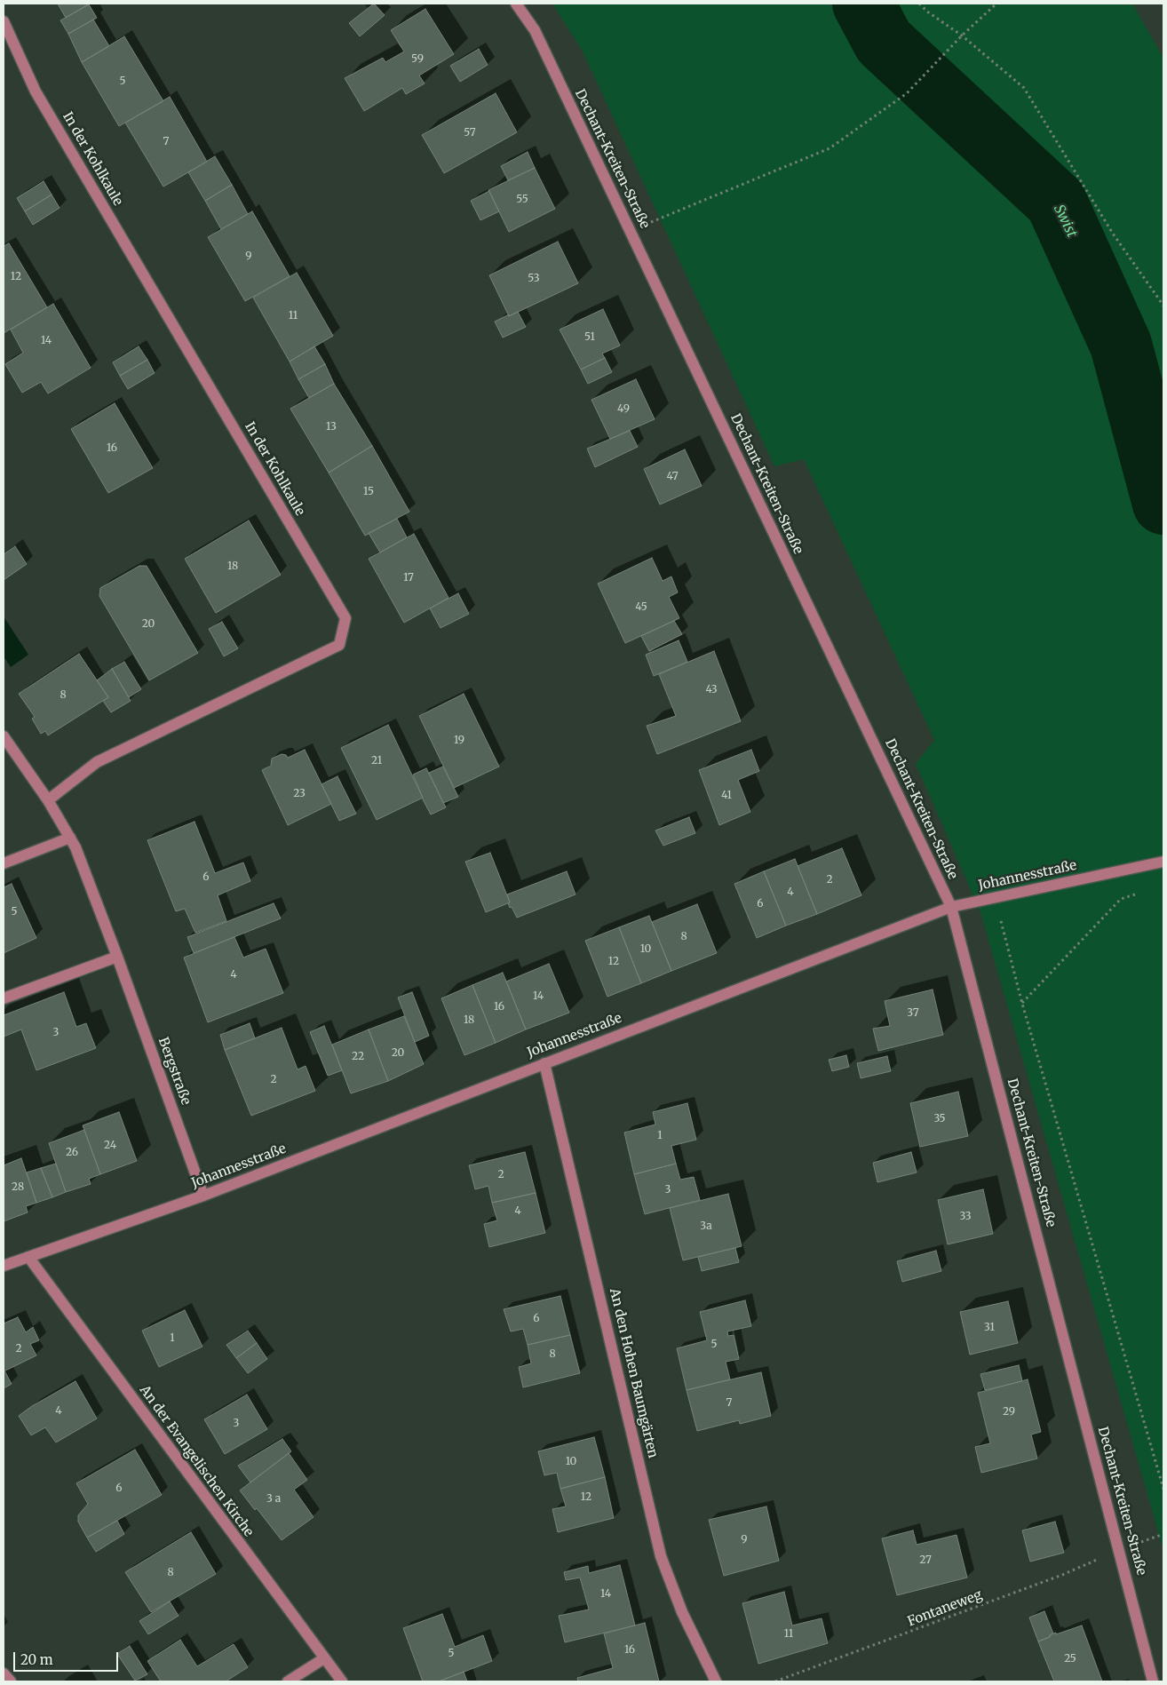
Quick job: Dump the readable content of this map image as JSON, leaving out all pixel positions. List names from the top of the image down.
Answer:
{
  "streets": {
    "street": [
      "In der Kohlkaule",
      "Dechant-Kreiten-Straße",
      "Johannesstraße",
      "Bergstraße",
      "An den Hohen Baumgärten",
      "An der Evangelischen Kirche"
    ],
    "path": ["Fontaneweg"]
  },
  "crossings": [
    ["In der Kohlkaule", "Bergstraße"],
    ["Dechant-Kreiten-Straße", "Johannesstraße"],
    ["Dechant-Kreiten-Straße", "Fontaneweg"],
    ["Johannesstraße", "Bergstraße"],
    ["Johannesstraße", "An den Hohen Baumgärten"],
    ["Johannesstraße", "An der Evangelischen Kirche"]
  ],
  "water": ["Swist"],
  "house_numbers": [
    "59",
    "5",
    "57",
    "7",
    "55",
    "9",
    "12",
    "53",
    "11",
    "51",
    "14",
    "49",
    "13",
    "16",
    "47",
    "15",
    "18",
    "17",
    "45",
    "20",
    "43",
    "8",
    "19",
    "21",
    "23",
    "41",
    "6",
    "2",
    "4",
    "6",
    "5",
    "8",
    "10",
    "12",
    "4",
    "14",
    "16",
    "37",
    "18",
    "3",
    "20",
    "22",
    "2",
    "35",
    "1",
    "24",
    "26",
    "2",
    "28",
    "3",
    "4",
    "33",
    "3a",
    "6",
    "31",
    "1",
    "5",
    "2",
    "8",
    "7",
    "4",
    "29",
    "3",
    "10",
    "6",
    "12",
    "3 a",
    "9",
    "27",
    "8",
    "14",
    "11",
    "16",
    "5",
    "25"
  ],
  "scale_bar": "20 m"
}
